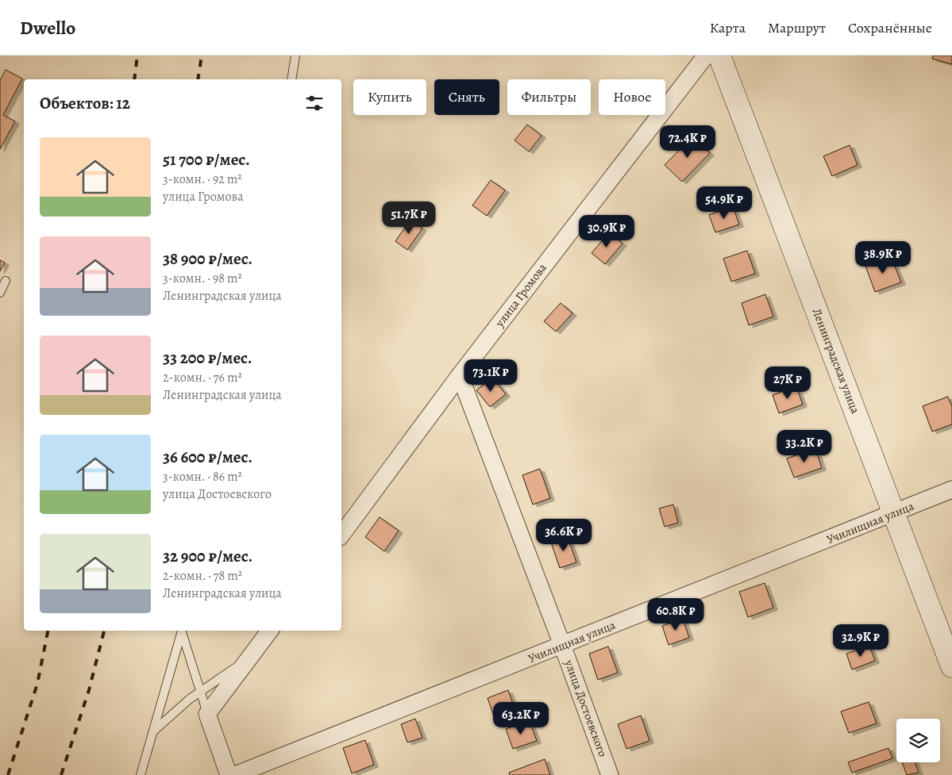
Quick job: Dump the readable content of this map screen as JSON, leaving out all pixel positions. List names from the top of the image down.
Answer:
{
  "streets": {
    "street": [
      "улица Громова",
      "Ленинградская улица",
      "Училищная улица",
      "улица Достоевского"
    ]
  },
  "crossings": [
    ["улица Громова", "улица Достоевского"],
    ["Ленинградская улица", "Училищная улица"],
    ["Училищная улица", "улица Достоевского"]
  ],
  "page": {
    "header": "Dwello",
    "nav": ["Карта", "Маршрут", "Сохранённые"],
    "chip": [
      "Купить",
      "Снять",
      "Фильтры",
      "Новое"
    ],
    "heading": "Объектов: 12",
    "price": [
      "72.4K ₽",
      "54.9K ₽",
      "51.7K ₽",
      "30.9K ₽",
      "38.9K ₽",
      "73.1K ₽",
      "27K ₽",
      "33.2K ₽",
      "36.6K ₽",
      "60.8K ₽",
      "32.9K ₽",
      "63.2K ₽"
    ],
    "list": [
      {
        "name": "51 700 ₽/мес.",
        "note": "3-комн. · 92 m² · улица Громова"
      },
      {
        "name": "38 900 ₽/мес.",
        "note": "3-комн. · 98 m² · Ленинградская улица"
      },
      {
        "name": "33 200 ₽/мес.",
        "note": "2-комн. · 76 m² · Ленинградская улица"
      },
      {
        "name": "36 600 ₽/мес.",
        "note": "3-комн. · 86 m² · улица Достоевского"
      },
      {
        "name": "32 900 ₽/мес.",
        "note": "2-комн. · 78 m² · Ленинградская улица"
      }
    ]
  }
}
